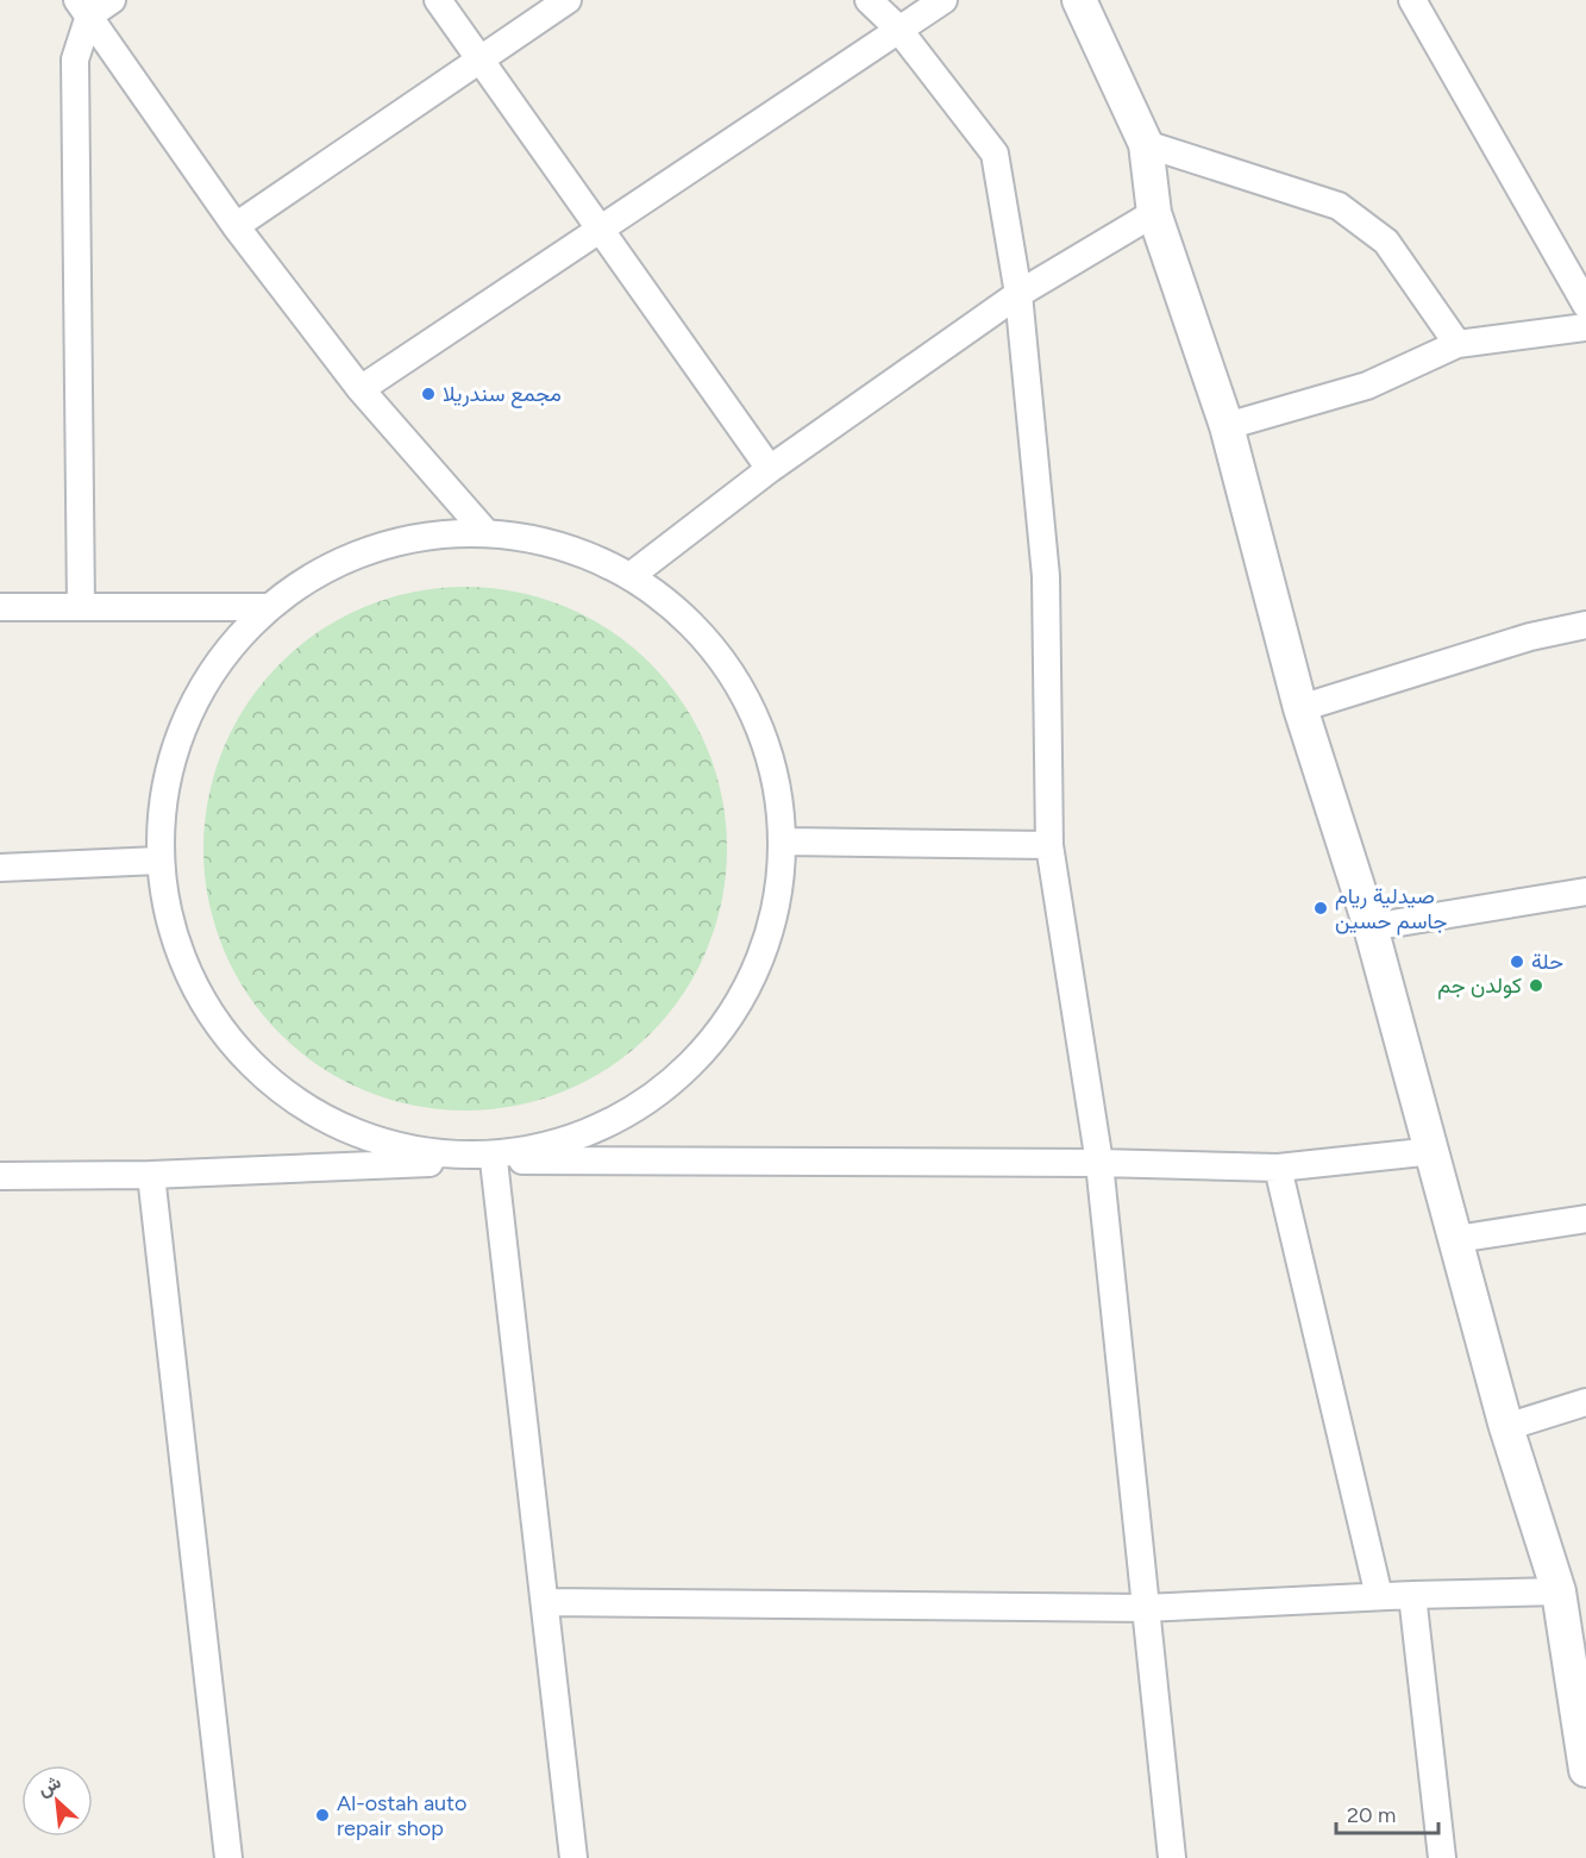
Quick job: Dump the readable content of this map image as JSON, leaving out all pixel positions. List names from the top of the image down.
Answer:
{
  "places": [
    "مجمع سندريلا",
    "صيدلية ريام جاسم حسين",
    "حلة",
    "كولدن جم",
    "Al-ostah auto repair shop"
  ],
  "scale_bar": "20 m",
  "north": "top left"
}
